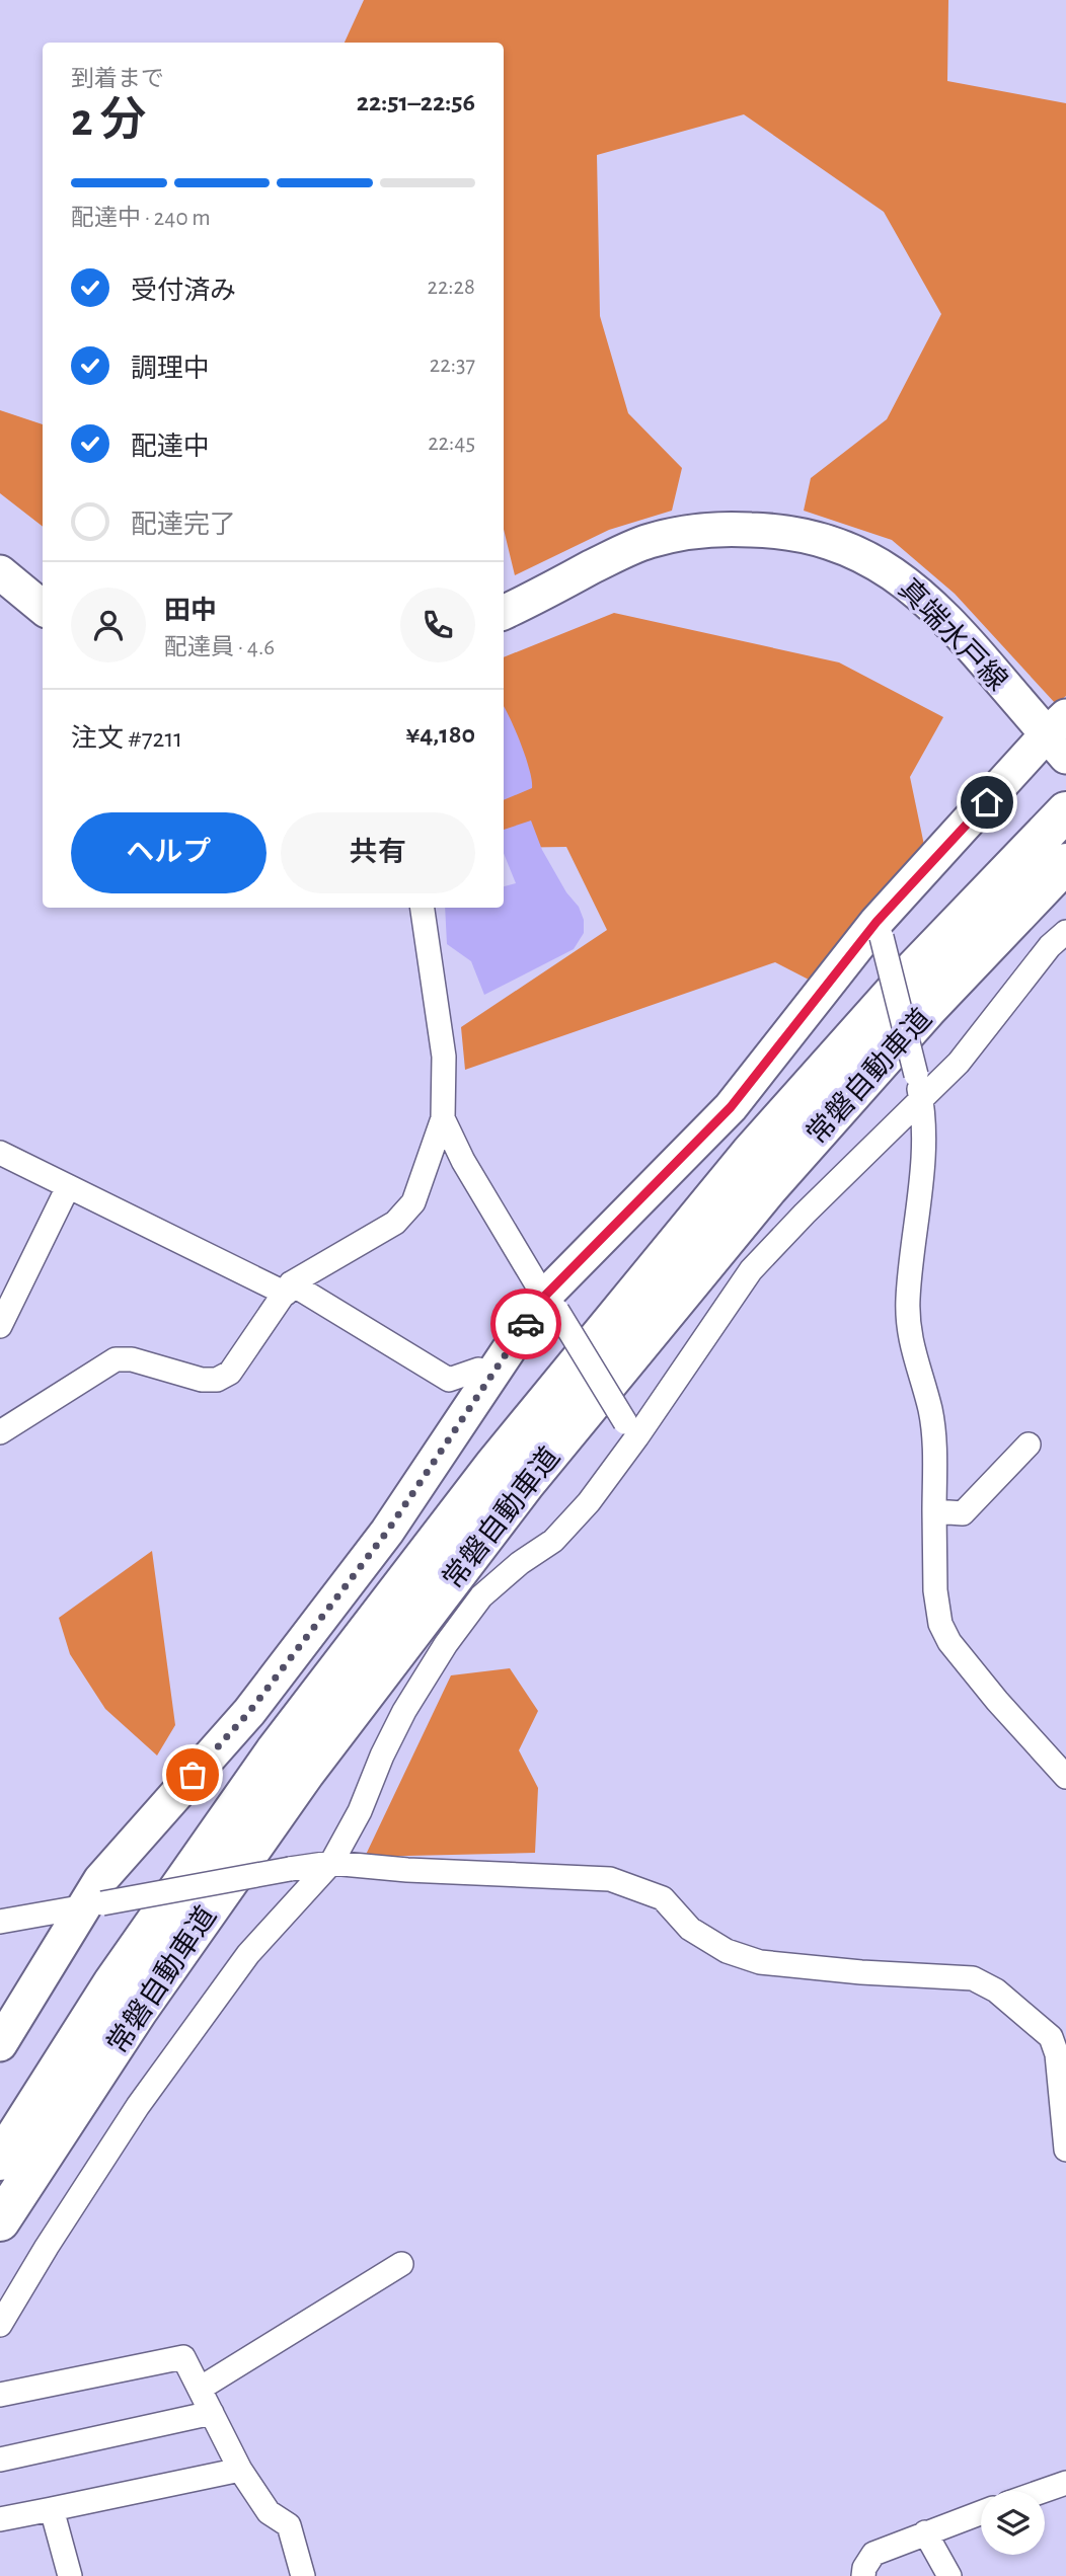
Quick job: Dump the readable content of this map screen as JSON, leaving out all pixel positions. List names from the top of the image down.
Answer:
{
  "streets": {
    "highway": ["常磐自動車道"],
    "street": ["真端水戸線"]
  },
  "page": {
    "heading": ["2 分", "到着まで", "22:51–22:56"],
    "panel": [
      "田中",
      "配達員 · 4.6",
      "注文 #7211",
      "¥4,180"
    ],
    "bar": "配達中 · 240 m",
    "list": [
      ["受付済み", "22:28"],
      ["調理中", "22:37"],
      ["配達中", "22:45"],
      "配達完了"
    ],
    "buttons": ["ヘルプ", "共有"]
  }
}
